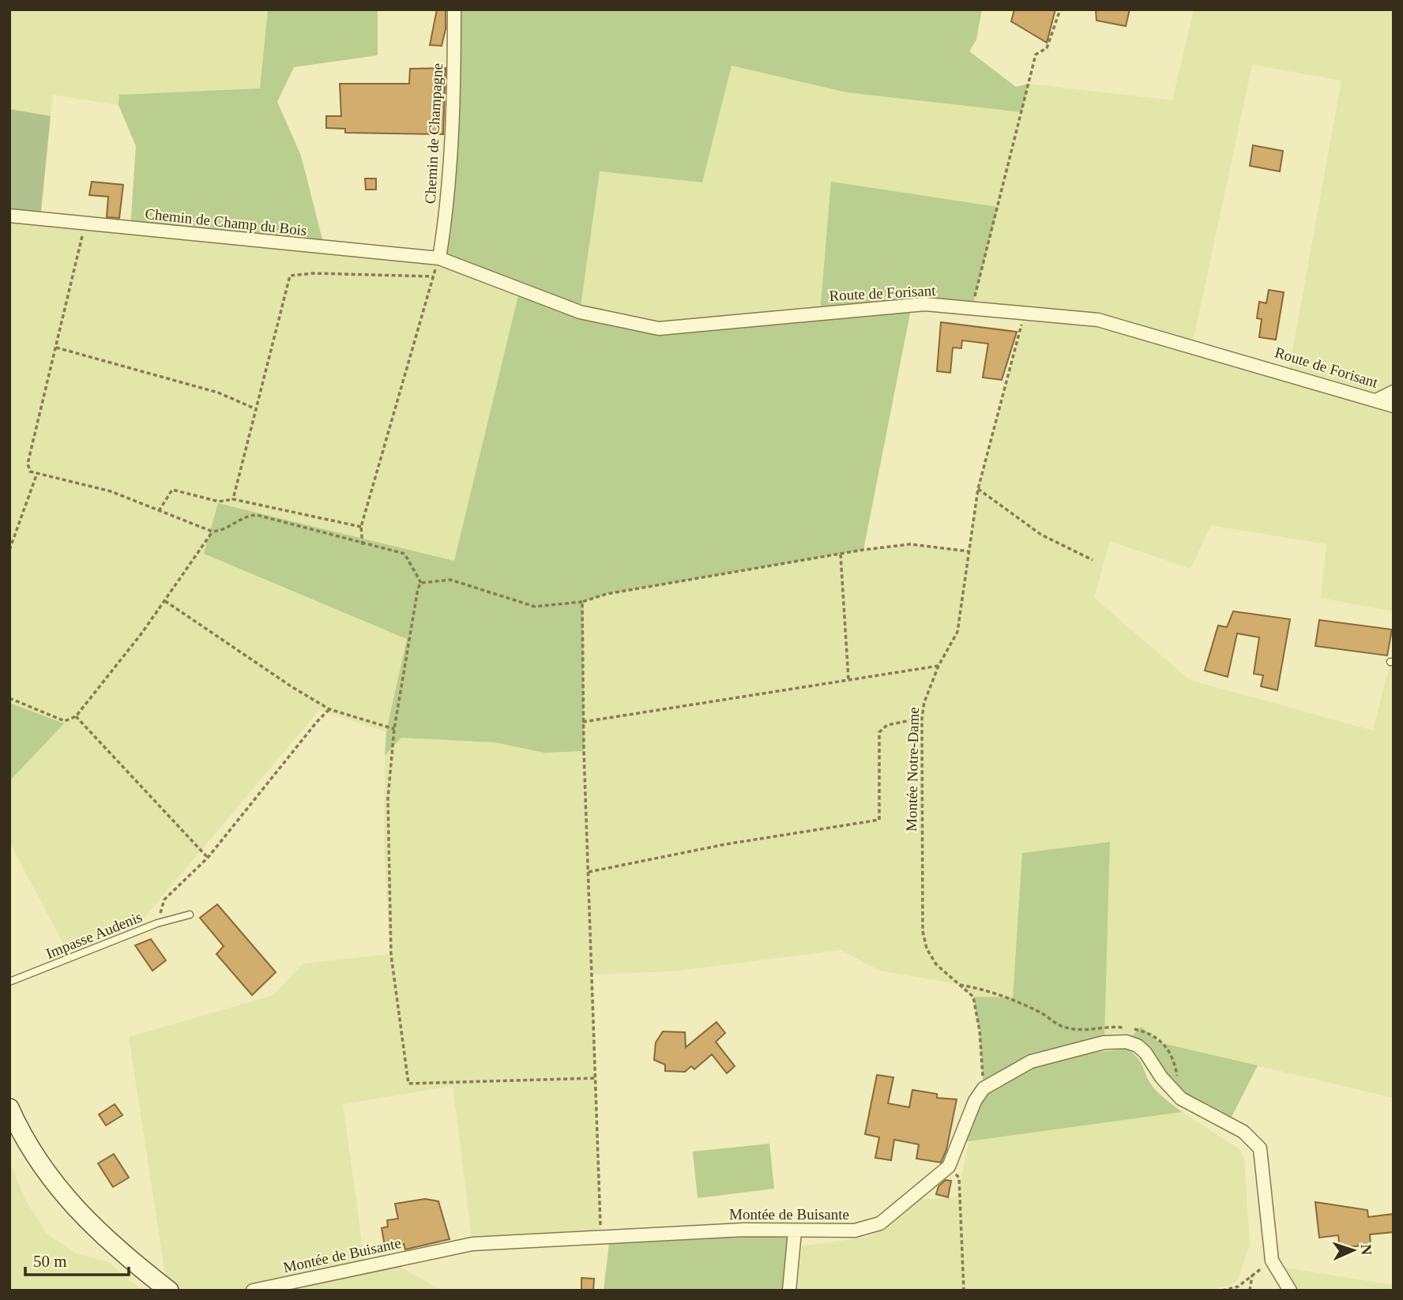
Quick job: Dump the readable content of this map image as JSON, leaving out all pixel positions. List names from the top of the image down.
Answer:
{
  "streets": {
    "street": [
      "Chemin de Champagne",
      "Chemin de Champ du Bois",
      "Route de Forisant",
      "Montée de Buisante"
    ],
    "lane": ["Impasse Audenis"],
    "path": ["Montée Notre-Dame"]
  },
  "crossings": [
    ["Chemin de Champagne", "Chemin de Champ du Bois"],
    ["Chemin de Champagne", "Route de Forisant"],
    ["Chemin de Champ du Bois", "Route de Forisant"],
    ["Route de Forisant", "Montée Notre-Dame"],
    ["Montée Notre-Dame", "Montée de Buisante"]
  ],
  "scale_bar": "50 m",
  "north": "right"
}
